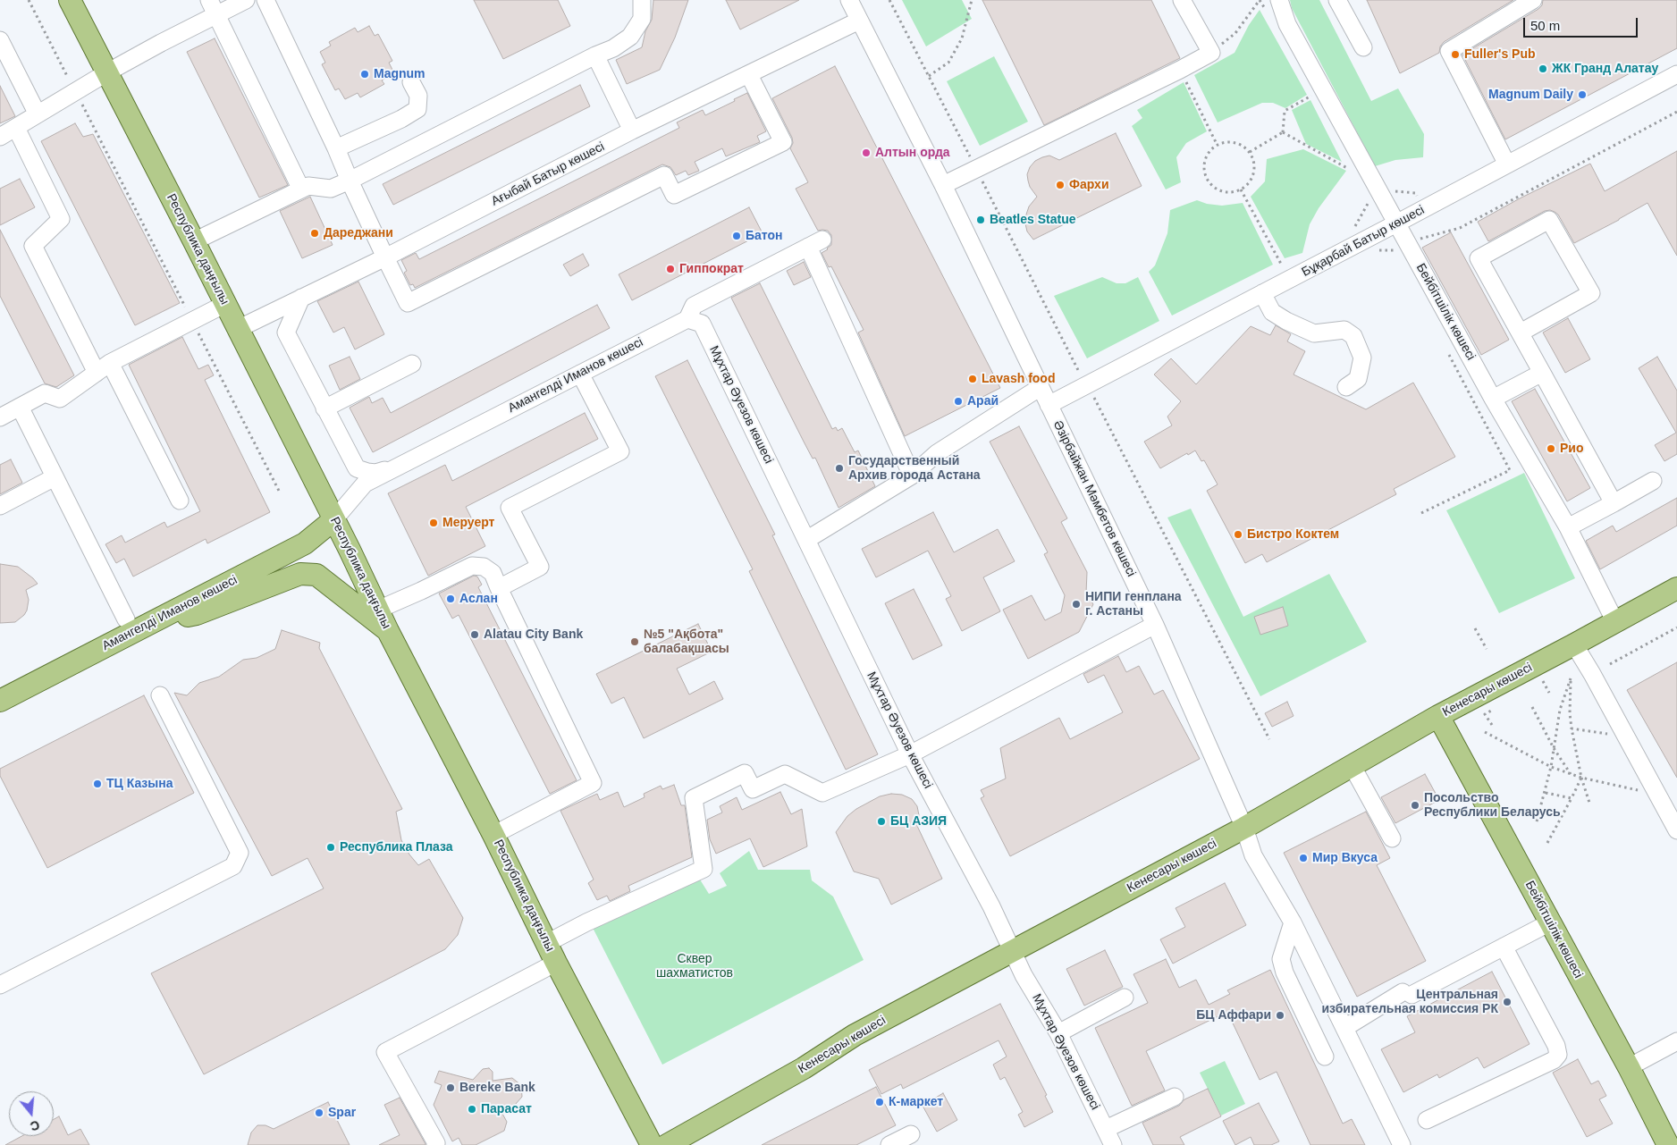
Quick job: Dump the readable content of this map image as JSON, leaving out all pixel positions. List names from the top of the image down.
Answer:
{
  "streets": {
    "main road": [
      "Республика даңғылы",
      "Бейбітшілік көшесі",
      "Амангелді Иманов көшесі",
      "Кенесары көшесі"
    ],
    "street": [
      "Ағыбай Батыр көшесі",
      "Бұқарбай Батыр көшесі",
      "Мұхтар Әуезов көшесі",
      "Әзірбайжан Мәмбетов көшесі"
    ]
  },
  "crossings": [
    ["Ағыбай Батыр көшесі", "Республика даңғылы"],
    ["Ағыбай Батыр көшесі", "Әзірбайжан Мәмбетов көшесі"],
    ["Бұқарбай Батыр көшесі", "Бейбітшілік көшесі"],
    ["Бұқарбай Батыр көшесі", "Әзірбайжан Мәмбетов көшесі"],
    ["Республика даңғылы", "Амангелді Иманов көшесі"],
    ["Бейбітшілік көшесі", "Кенесары көшесі"],
    ["Амангелді Иманов көшесі", "Мұхтар Әуезов көшесі"],
    ["Мұхтар Әуезов көшесі", "Кенесары көшесі"],
    ["Әзірбайжан Мәмбетов көшесі", "Кенесары көшесі"]
  ],
  "parks": ["Сквер шахматистов"],
  "places": [
    "Fuller's Pub",
    "ЖК Гранд Алатау",
    "Magnum",
    "Magnum Daily",
    "Алтын орда",
    "Фархи",
    "Beatles Statue",
    "Дареджани",
    "Батон",
    "Гиппократ",
    "Lavash food",
    "Арай",
    "Рио",
    "Государственный Архив города Астана",
    "Меруерт",
    "Бистро Коктем",
    "Аслан",
    "НИПИ генплана г. Астаны",
    "Alatau City Bank",
    "№5 \"Ақбота\" балабақшасы",
    "ТЦ Казына",
    "Посольство Республики Беларусь",
    "БЦ АЗИЯ",
    "Республика Плаза",
    "Мир Вкуса",
    "Центральная избирательная комиссия РК",
    "БЦ Аффари",
    "Bereke Bank",
    "К-маркет",
    "Парасат",
    "Spar"
  ],
  "scale_bar": "50 m",
  "north": "bottom"
}
